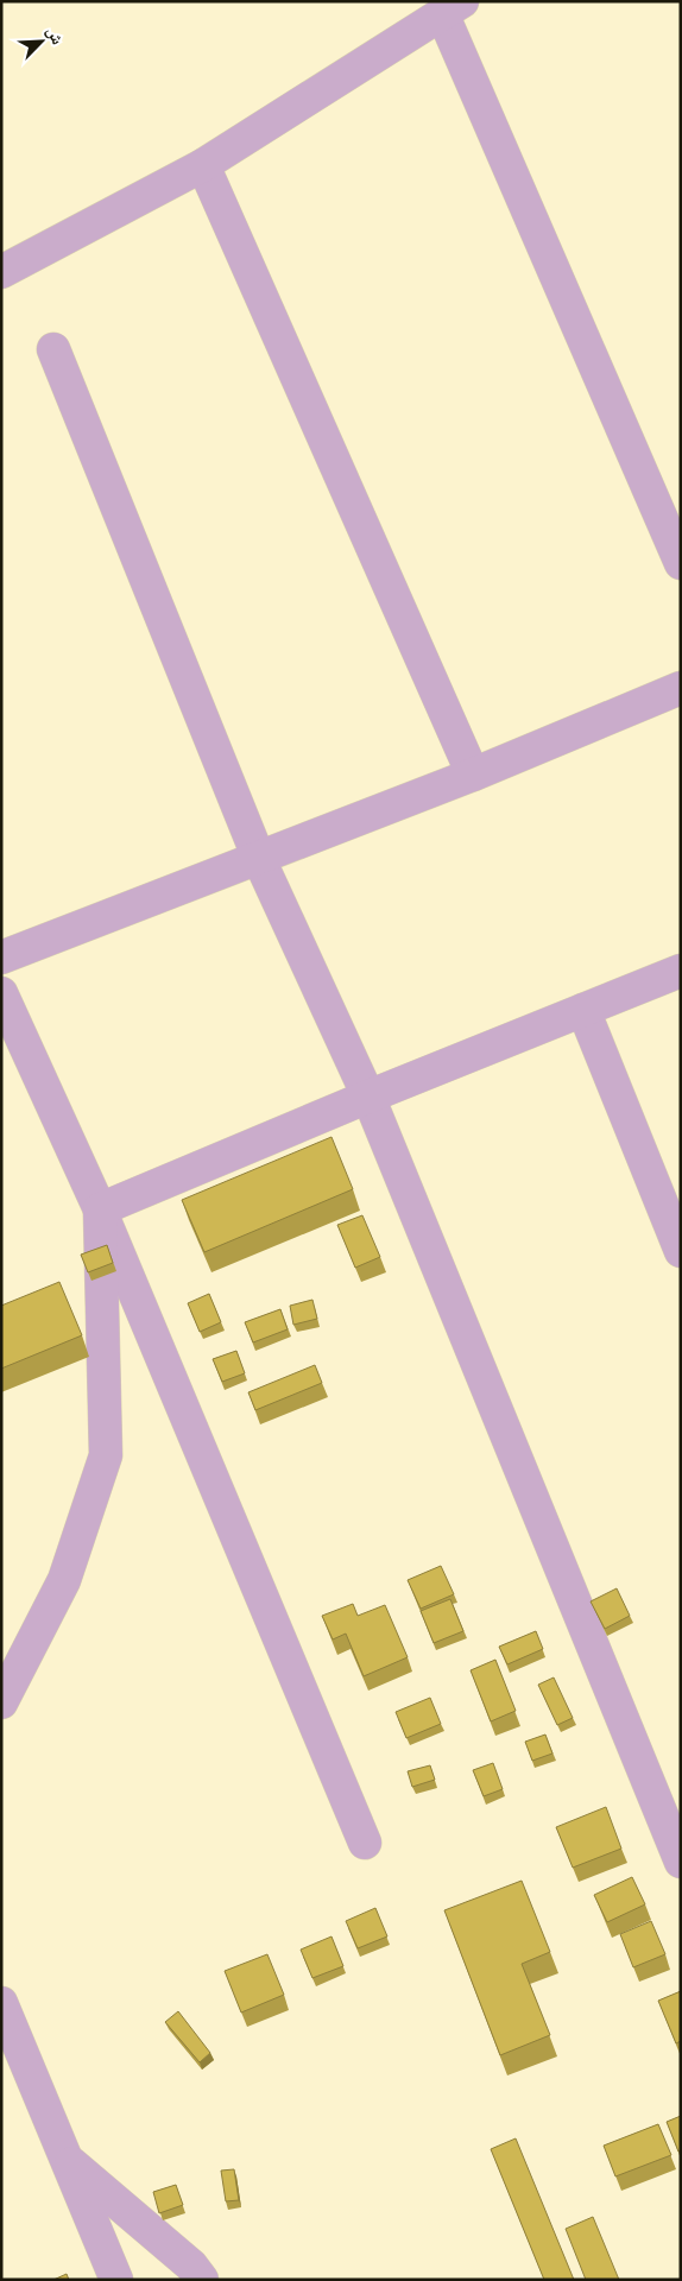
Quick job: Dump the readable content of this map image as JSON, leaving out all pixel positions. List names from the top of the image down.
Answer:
{
  "north": "top right"
}
